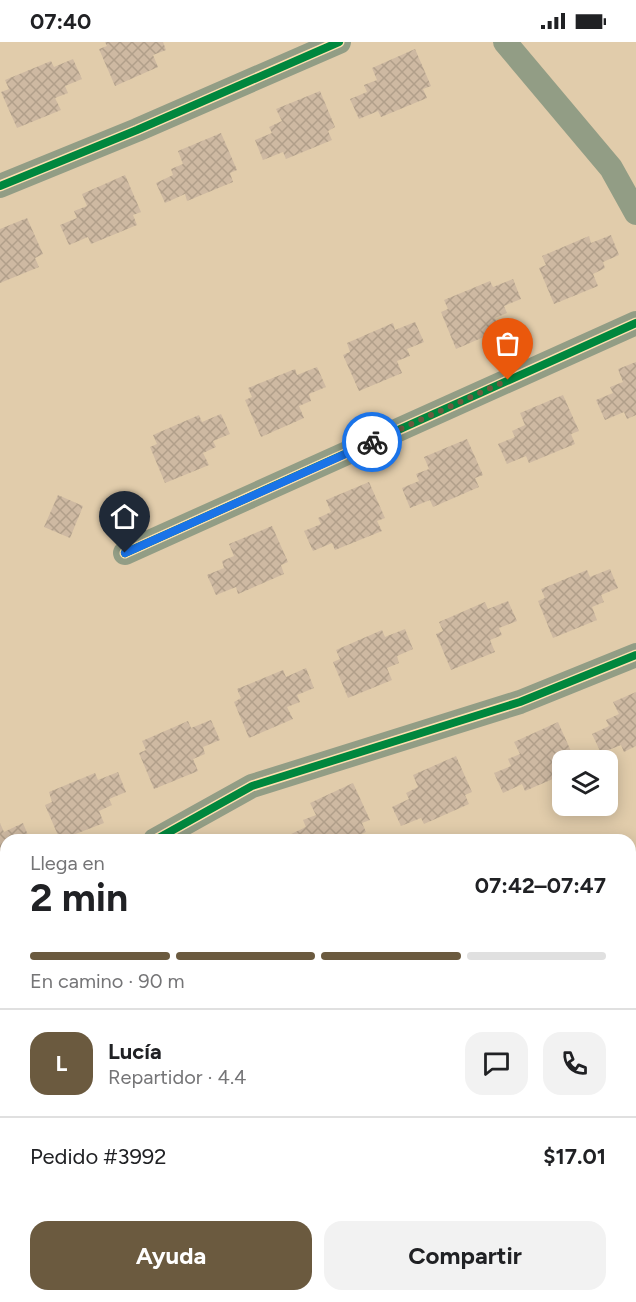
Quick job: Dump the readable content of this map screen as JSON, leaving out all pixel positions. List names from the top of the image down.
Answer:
{
  "page": {
    "status": "07:40",
    "heading": ["2 min", "Llega en", "07:42–07:47"],
    "panel": [
      "Lucía",
      "Repartidor · 4.4",
      "Pedido #3992",
      "$17.01"
    ],
    "bar": "En camino · 90 m",
    "round": "L",
    "buttons": ["Ayuda", "Compartir"]
  }
}
